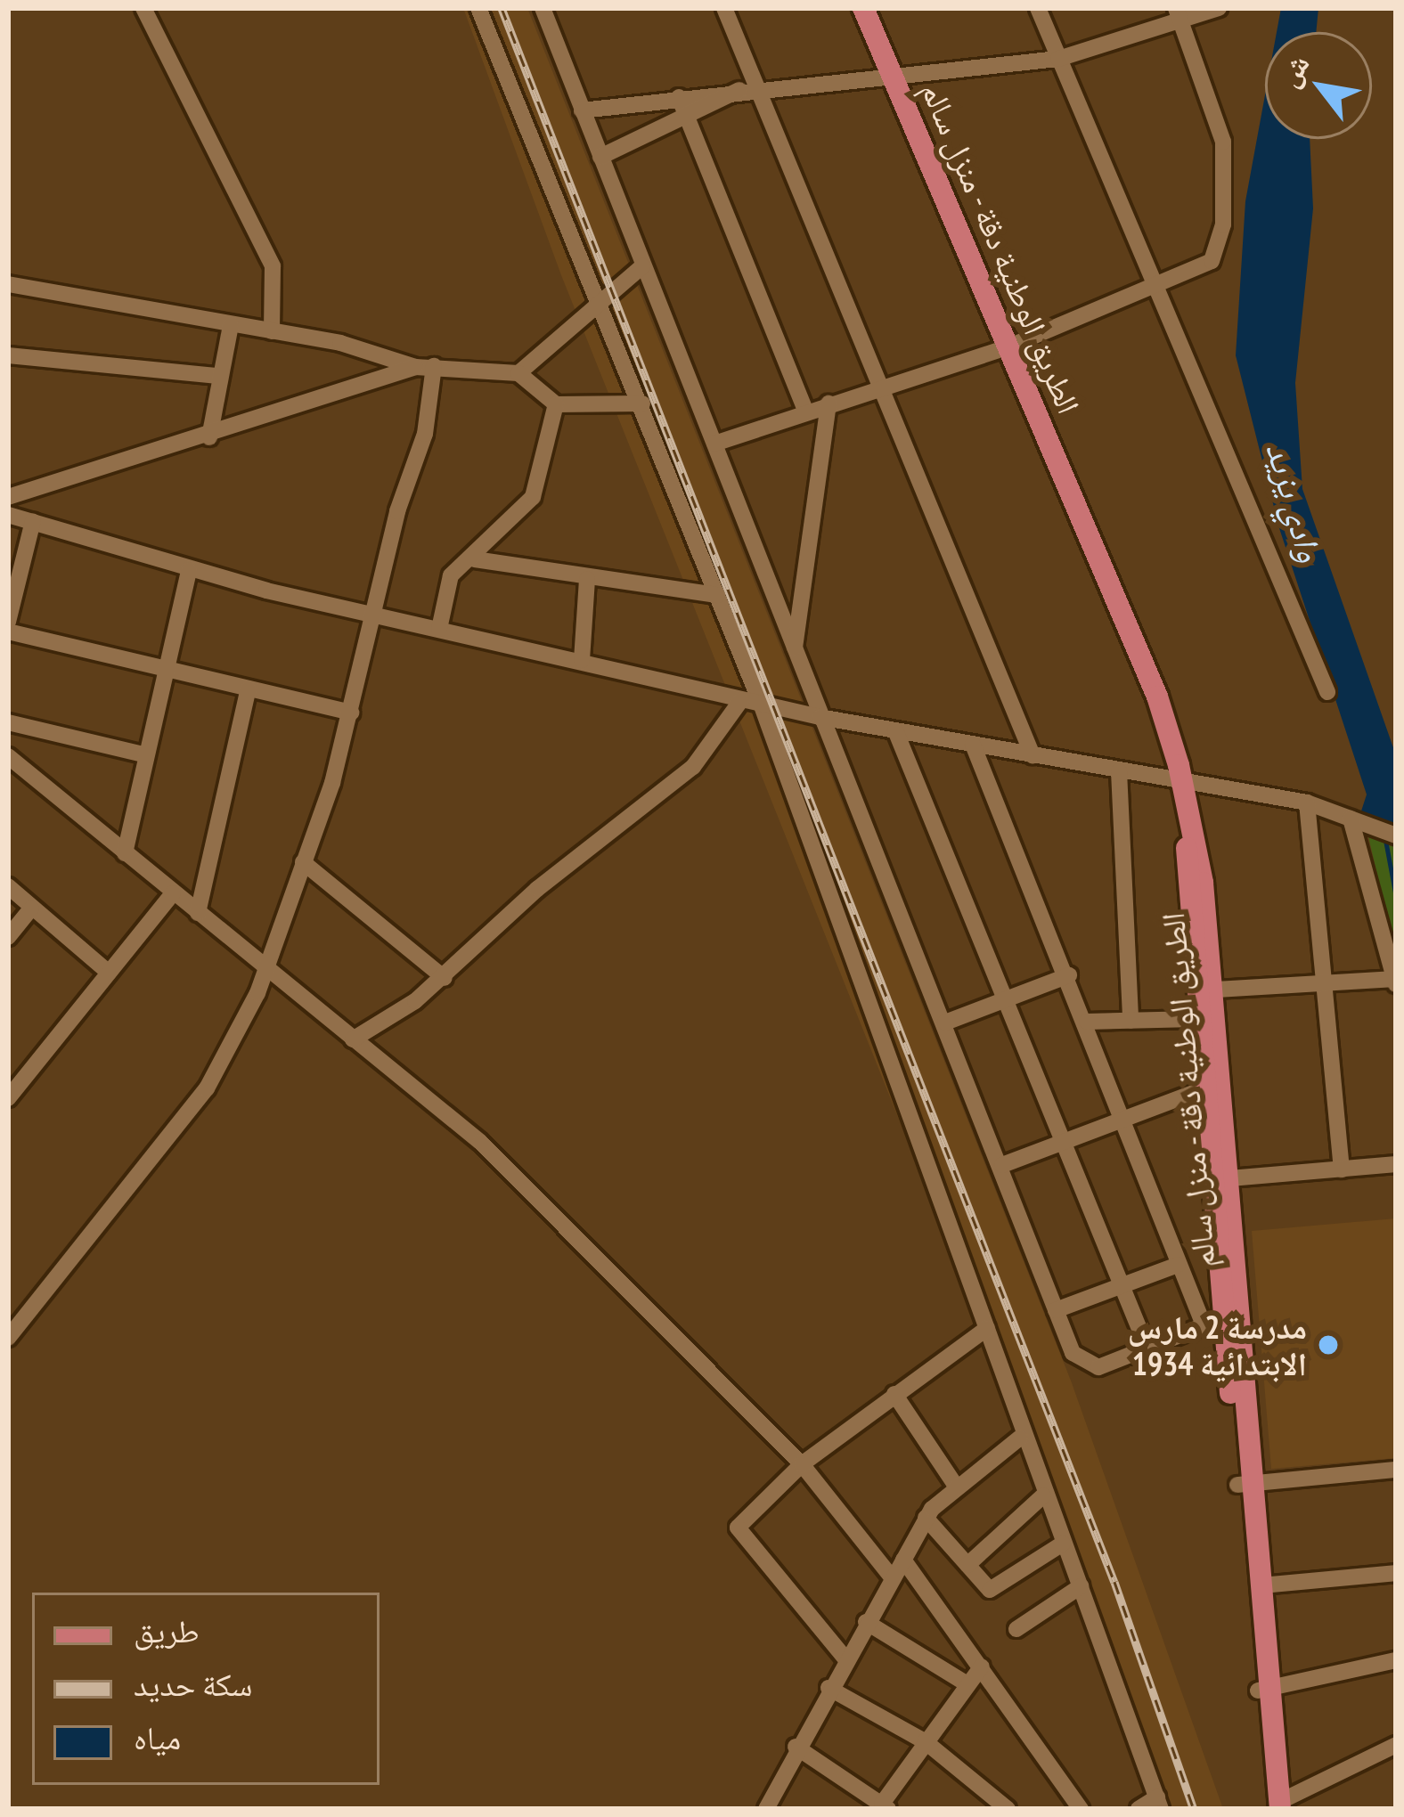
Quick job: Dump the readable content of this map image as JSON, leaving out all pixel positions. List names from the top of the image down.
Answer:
{
  "streets": {
    "main road": ["الطريق الوطنية دقة - منزل سالم"]
  },
  "water": ["وادي يزيد"],
  "places": ["مدرسة 2 مارس 1934 الابتدائية"],
  "legend": ["طريق", "سكة حديد", "مياه"],
  "north": "top left"
}
